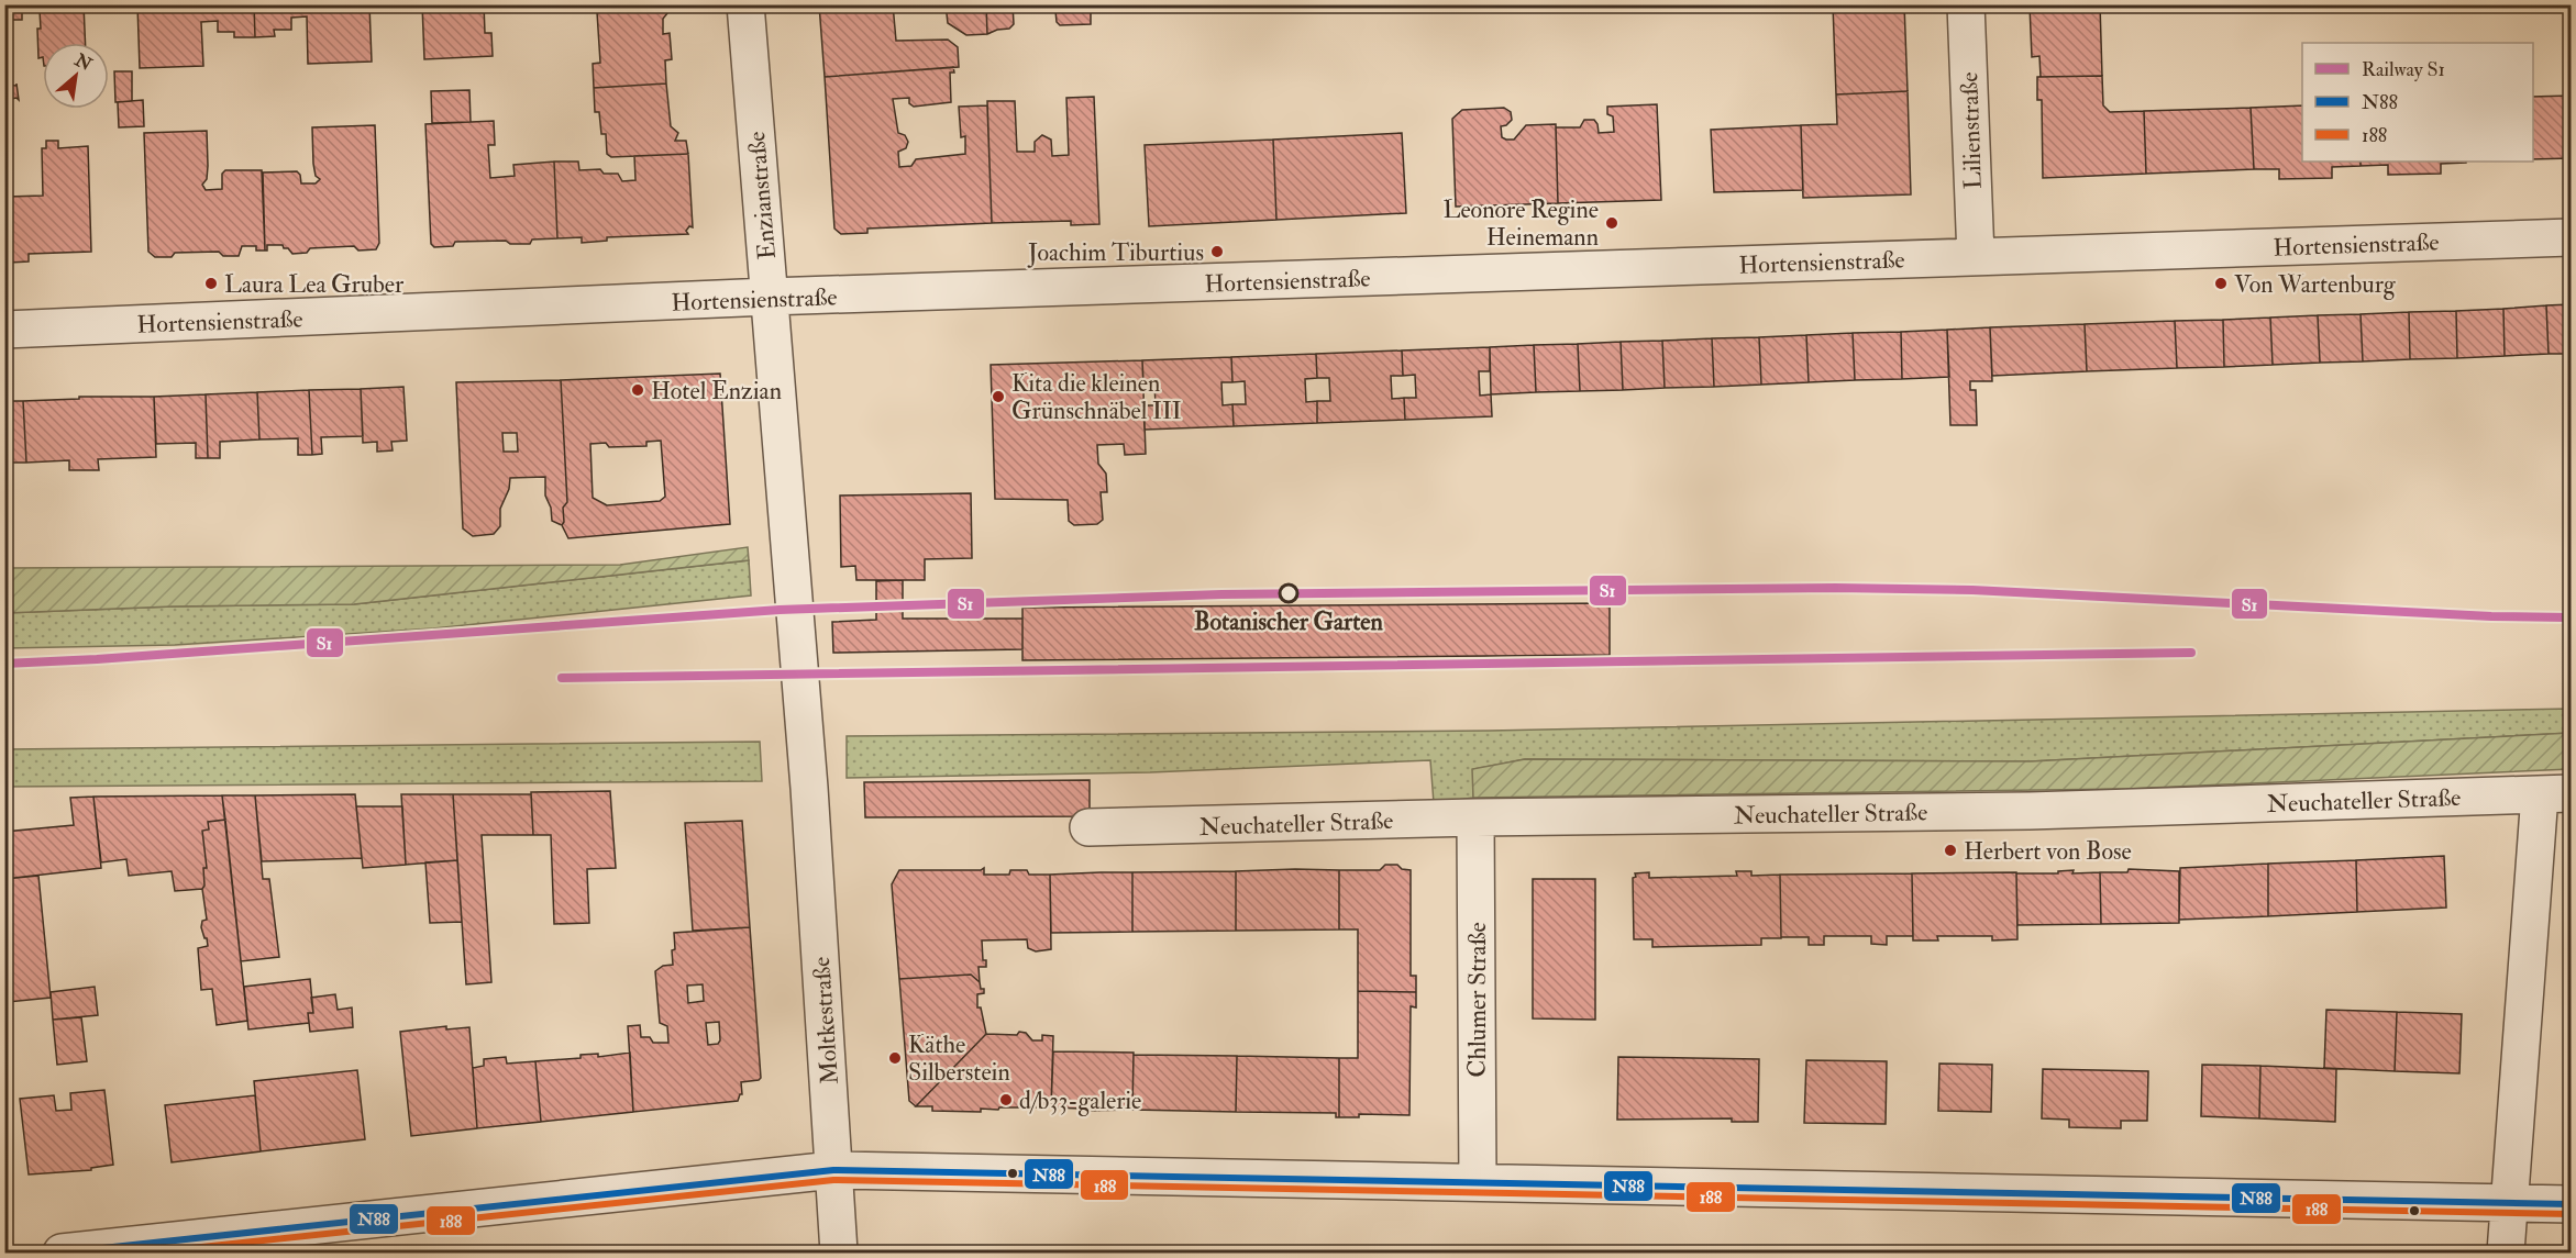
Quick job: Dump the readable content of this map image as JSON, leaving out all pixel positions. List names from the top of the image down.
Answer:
{
  "streets": {
    "street": [
      "Lilienstraße",
      "Enzianstraße",
      "Hortensienstraße",
      "Neuchateller Straße",
      "Chlumer Straße",
      "Moltkestraße"
    ]
  },
  "crossings": [
    ["Lilienstraße", "Hortensienstraße"],
    ["Enzianstraße", "Hortensienstraße"],
    ["Enzianstraße", "Moltkestraße"],
    ["Neuchateller Straße", "Chlumer Straße"]
  ],
  "places": [
    "Leonore Regine Heinemann",
    "Joachim Tiburtius",
    "Laura Lea Gruber",
    "Von Wartenburg",
    "Hotel Enzian",
    "Kita die kleinen Grünschnäbel III",
    "Botanischer Garten",
    "Herbert von Bose",
    "Käthe Silberstein",
    "d/b33-galerie"
  ],
  "lines": ["rail line S1", "transit line N88", "transit line 188"],
  "legend": ["Railway S1", "N88", "188"],
  "north": "top right"
}
